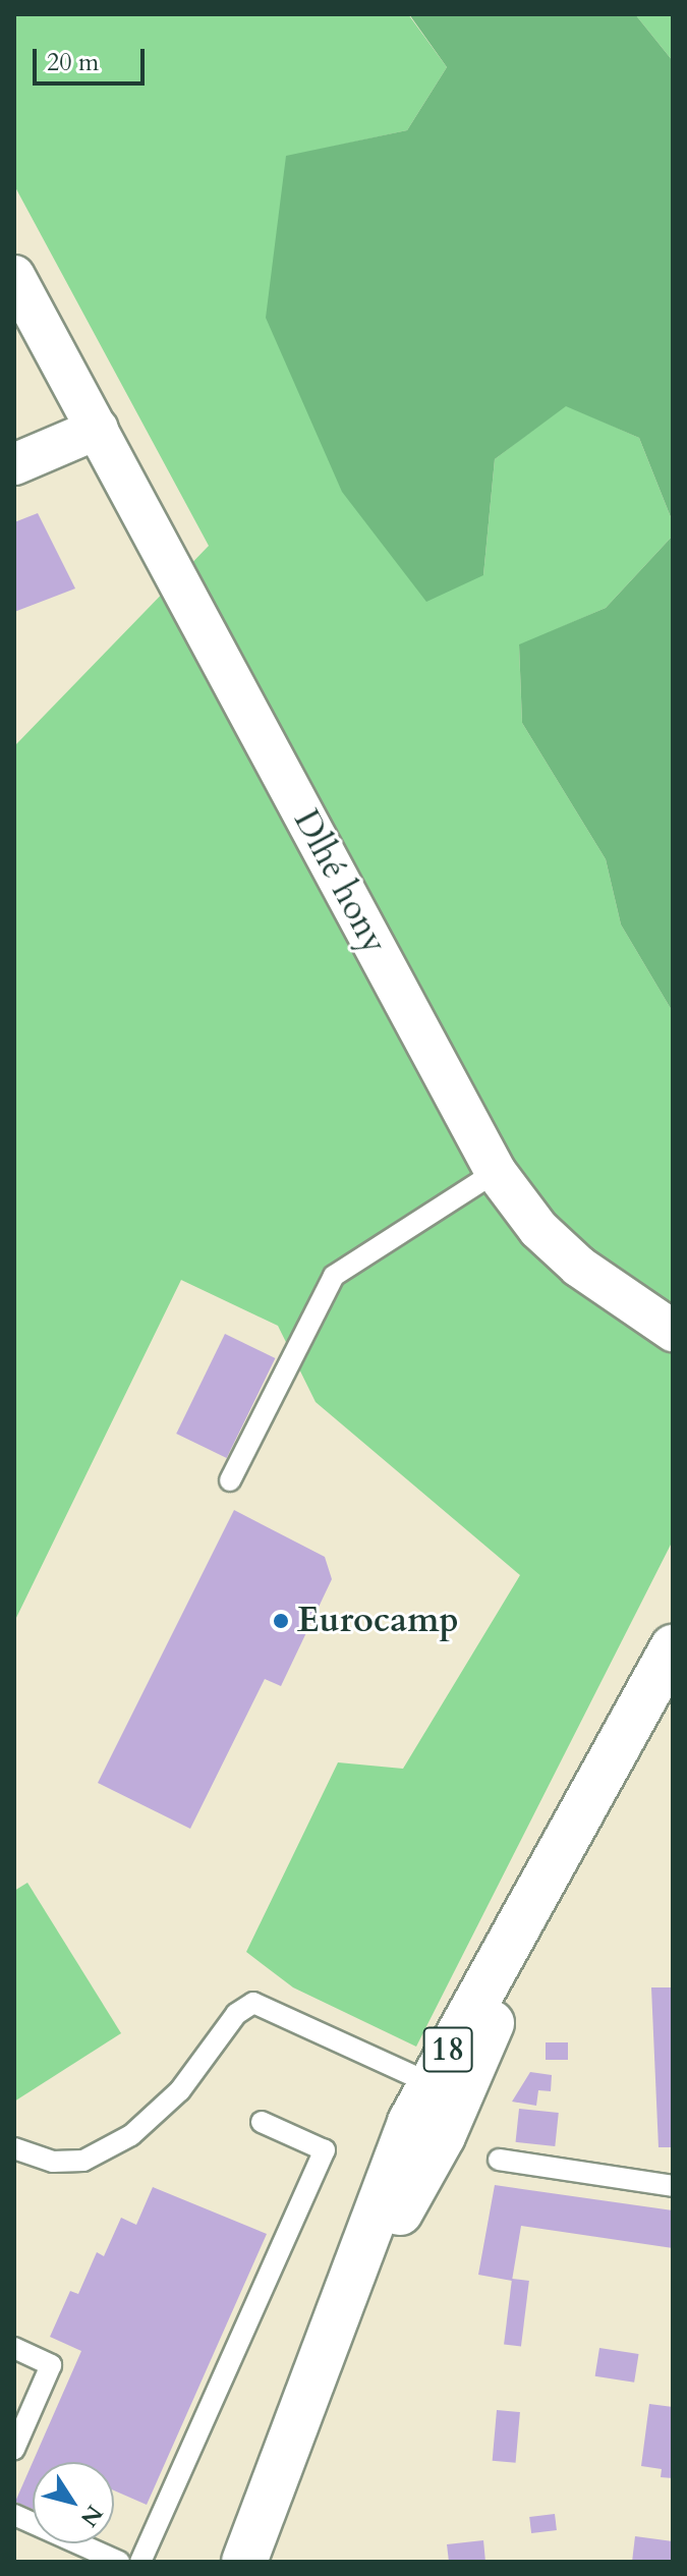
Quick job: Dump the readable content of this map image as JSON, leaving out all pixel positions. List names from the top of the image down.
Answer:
{
  "streets": {
    "main road": ["18"],
    "street": ["Dlhé hony"]
  },
  "places": ["Eurocamp"],
  "scale_bar": "20 m",
  "north": "bottom right"
}
